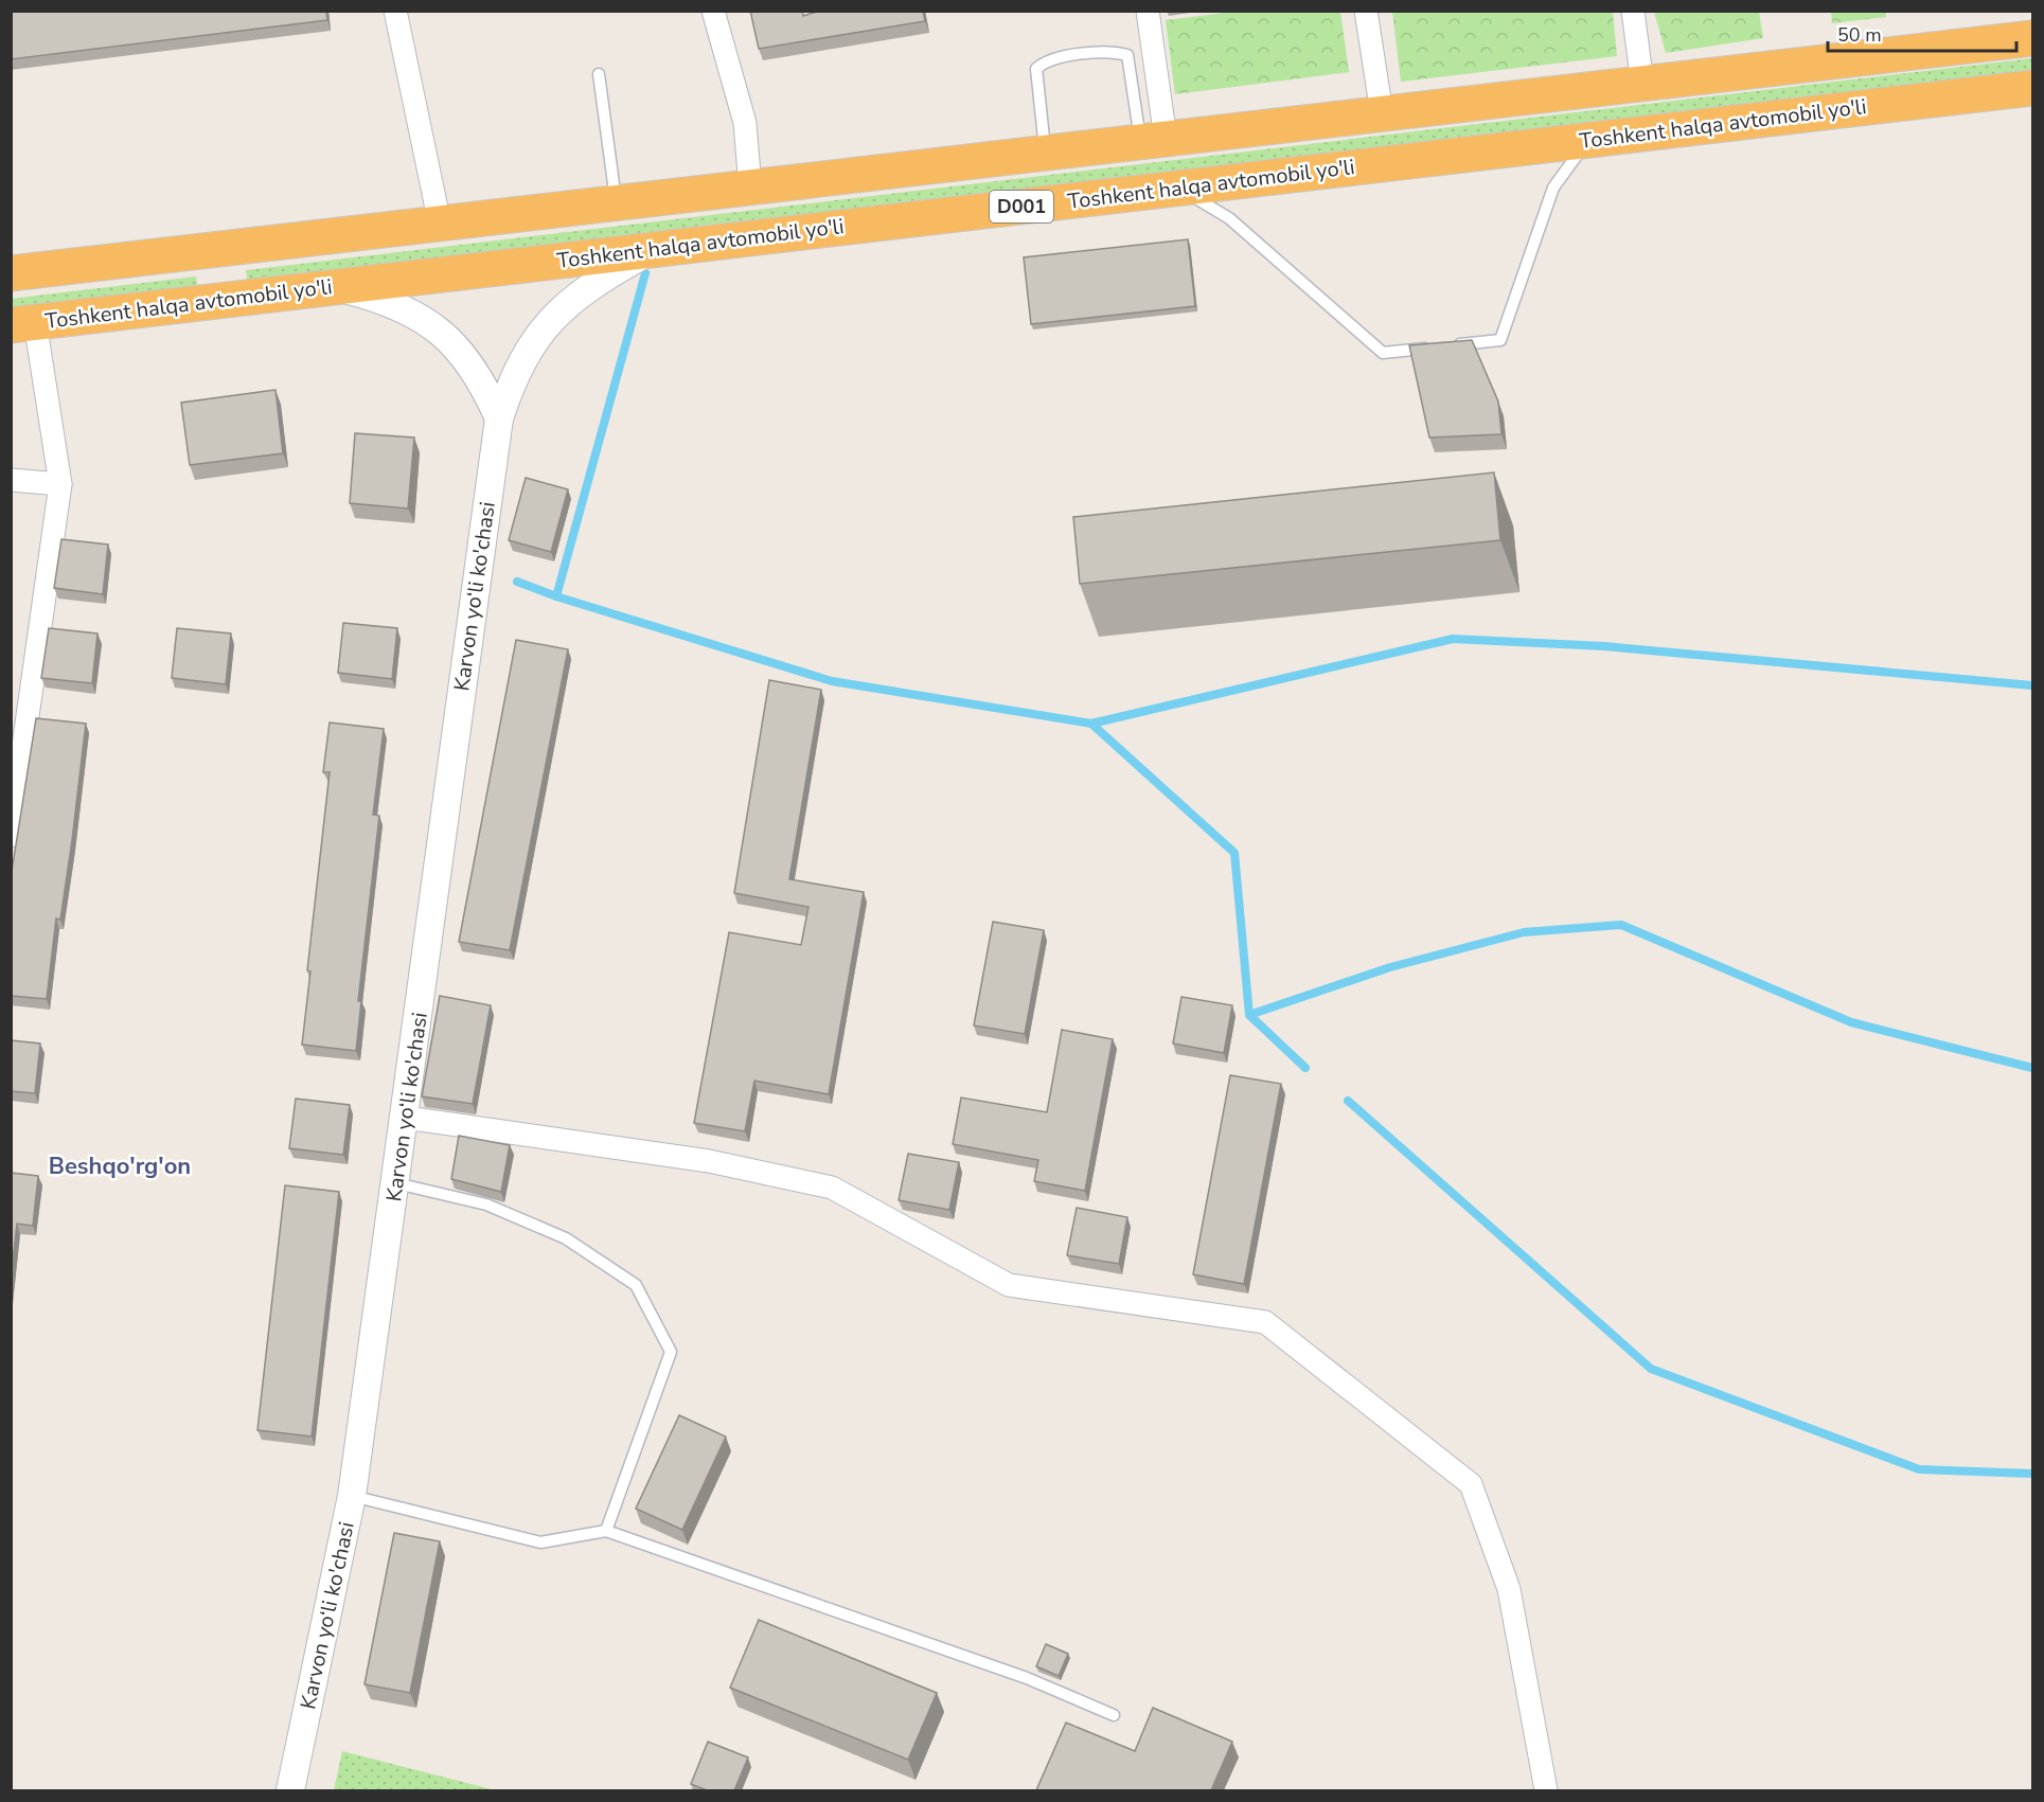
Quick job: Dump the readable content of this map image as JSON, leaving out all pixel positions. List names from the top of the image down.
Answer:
{
  "streets": {
    "highway": ["Toshkent halqa avtomobil yo'li", "D001"],
    "street": ["Karvon yo‘li ko'chasi"]
  },
  "crossings": [
    ["Toshkent halqa avtomobil yo'li", "Karvon yo‘li ko'chasi"]
  ],
  "districts": ["Beshqo'rg'on"],
  "scale_bar": "50 m"
}
